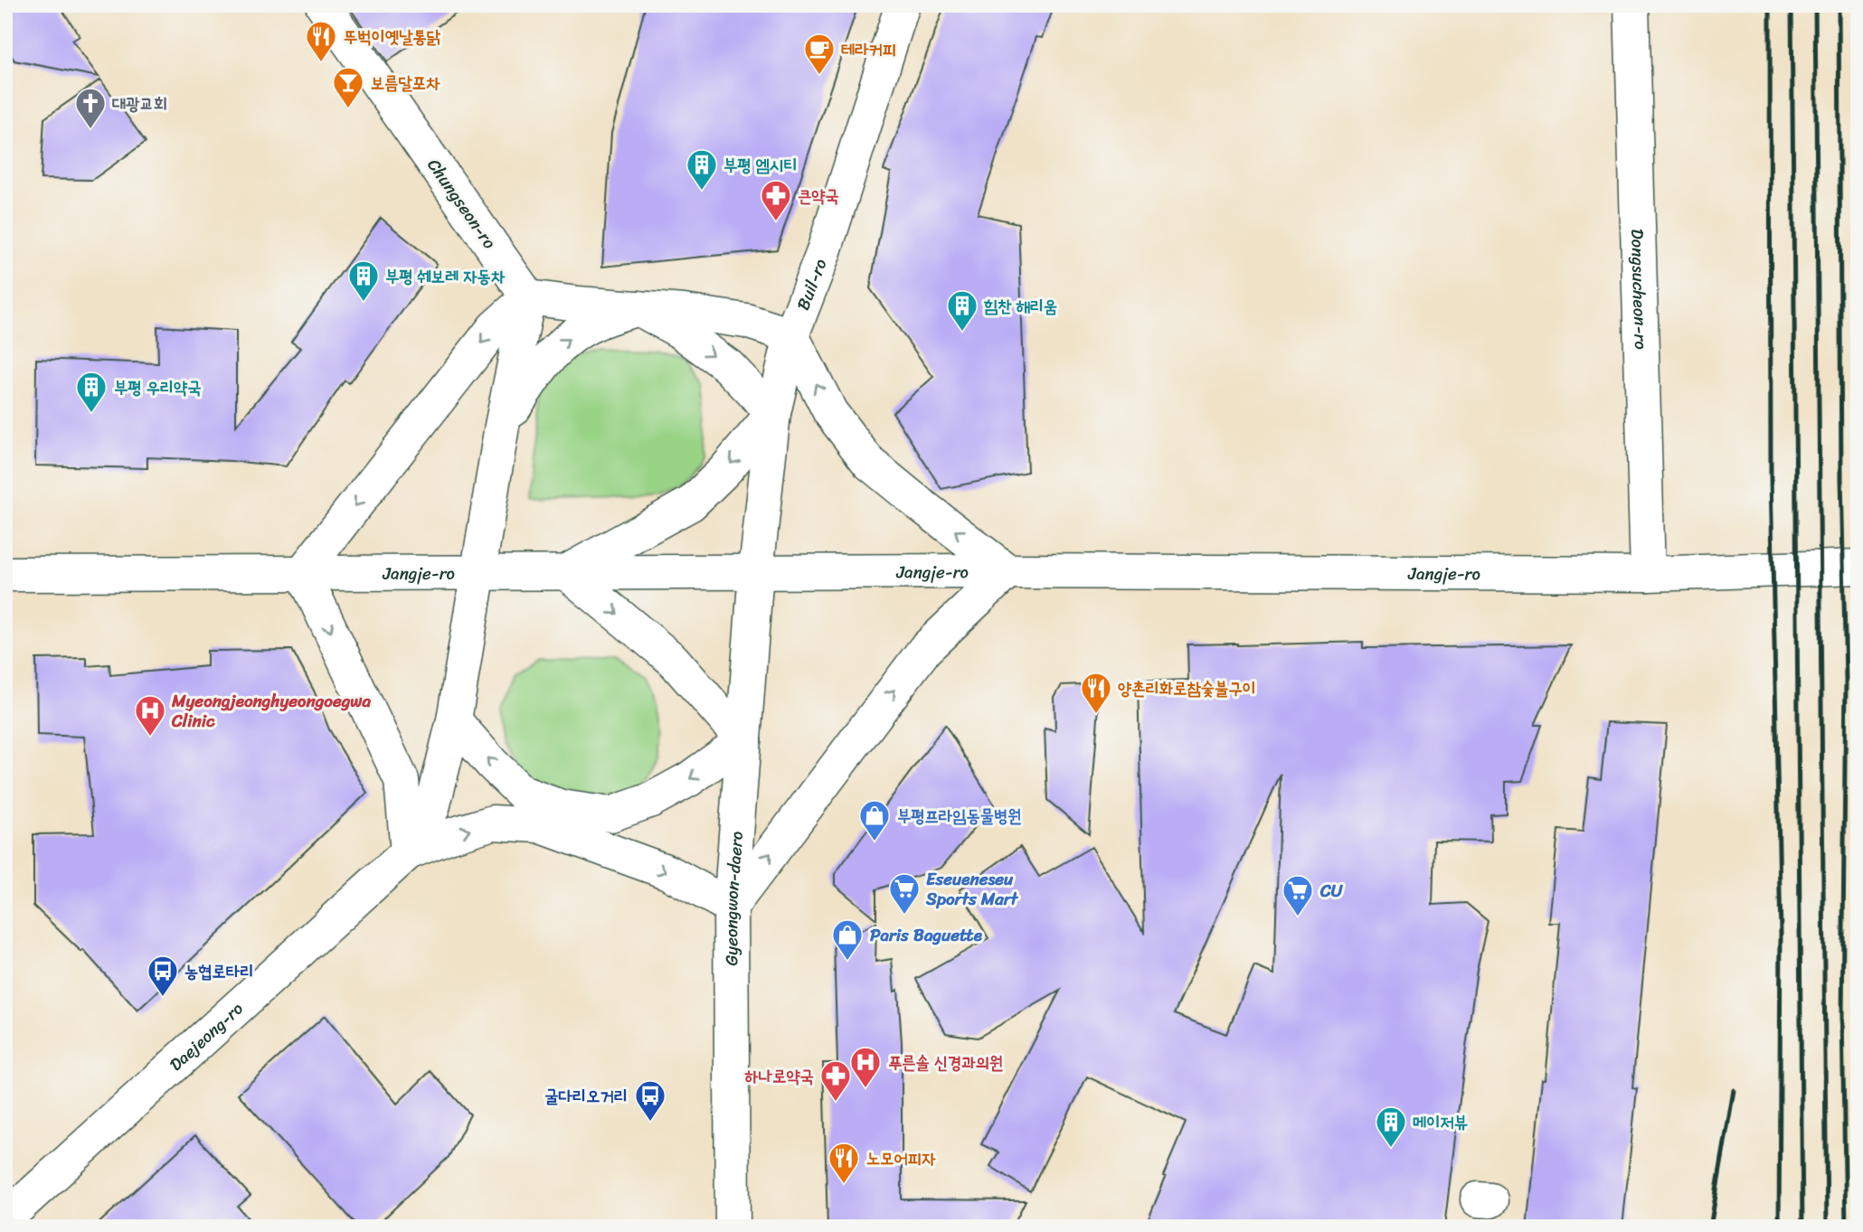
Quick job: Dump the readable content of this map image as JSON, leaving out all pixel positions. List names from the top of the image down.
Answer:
{
  "streets": {
    "street": [
      "Chungseon-ro",
      "Buil-ro",
      "Dongsucheon-ro",
      "Jangje-ro",
      "Gyeongwon-daero",
      "Daejeong-ro"
    ]
  },
  "crossings": [
    ["Buil-ro", "Jangje-ro"],
    ["Buil-ro", "Gyeongwon-daero"],
    ["Dongsucheon-ro", "Jangje-ro"],
    ["Jangje-ro", "Gyeongwon-daero"]
  ],
  "places": {
    "restaurant": ["뚜벅이옛날통닭", "양촌리화로참숯불구이", "노모어피자"],
    "cafe": ["테라커피"],
    "bar": ["보름달포차"],
    "church": ["대광교회"],
    "building": [
      "부평 엠시티",
      "부평 쉐보레 자동차",
      "힘찬 해리움",
      "부평 우리약국",
      "메이저뷰"
    ],
    "pharmacy": ["큰약국", "하나로약국"],
    "hospital": ["Myeongjeonghyeongoegwa Clinic", "푸른솔 신경과의원"],
    "shop": ["부평프라임동물병원", "Paris Baguette"],
    "supermarket": ["Eseueneseu Sports Mart", "CU"],
    "bus stop": ["농협로타리", "굴다리오거리"]
  }
}
